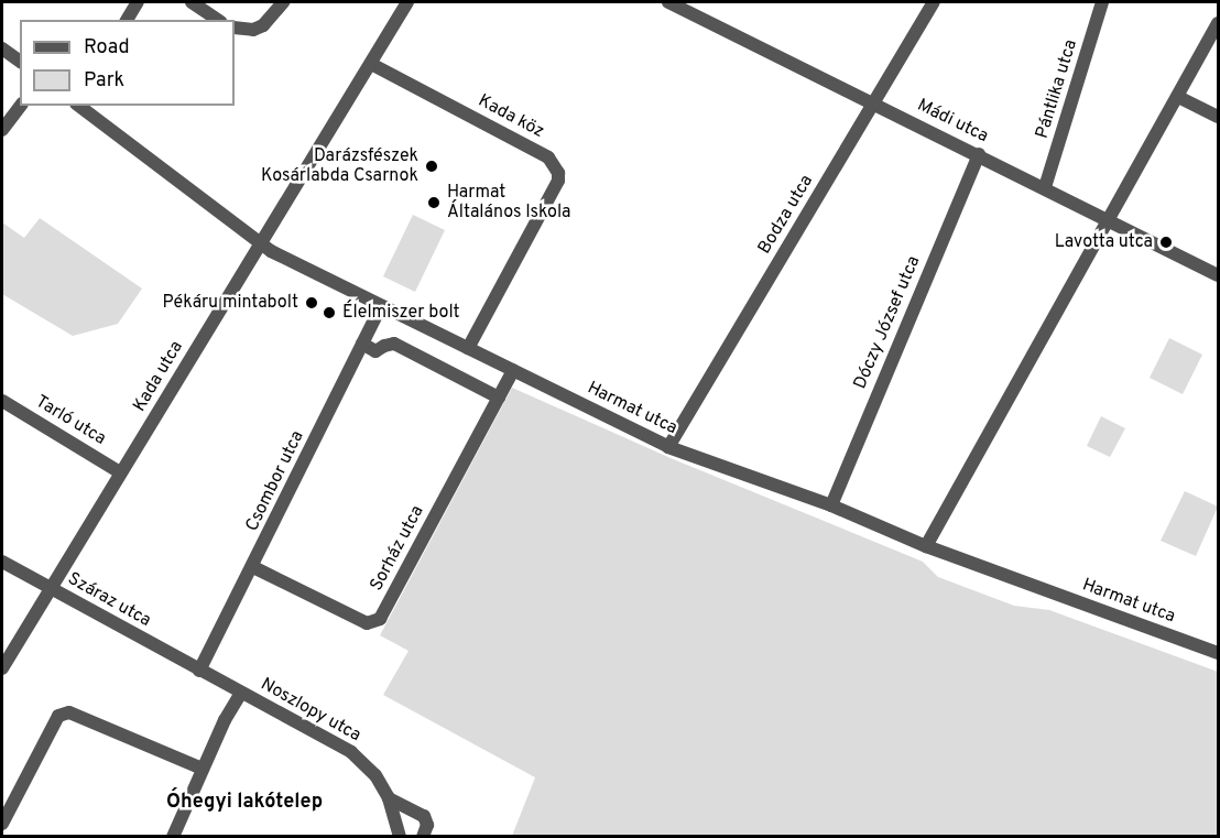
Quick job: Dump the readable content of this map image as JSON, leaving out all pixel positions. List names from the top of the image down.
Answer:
{
  "streets": {
    "street": [
      "Pántlika utca",
      "Kada köz",
      "Mádi utca",
      "Bodza utca",
      "Dóczy József utca",
      "Kada utca",
      "Harmat utca",
      "Tarló utca",
      "Csombor utca",
      "Sorház utca",
      "Száraz utca",
      "Noszlopy utca"
    ]
  },
  "crossings": [
    ["Pántlika utca", "Mádi utca"],
    ["Kada köz", "Kada utca"],
    ["Kada köz", "Harmat utca"],
    ["Mádi utca", "Bodza utca"],
    ["Mádi utca", "Dóczy József utca"],
    ["Bodza utca", "Harmat utca"],
    ["Dóczy József utca", "Harmat utca"],
    ["Kada utca", "Harmat utca"],
    ["Kada utca", "Tarló utca"],
    ["Kada utca", "Száraz utca"],
    ["Harmat utca", "Csombor utca"],
    ["Harmat utca", "Sorház utca"],
    ["Csombor utca", "Sorház utca"],
    ["Csombor utca", "Száraz utca"],
    ["Csombor utca", "Noszlopy utca"],
    ["Száraz utca", "Noszlopy utca"]
  ],
  "districts": ["Óhegyi lakótelep"],
  "places": [
    "Darázsfészek Kosárlabda Csarnok",
    "Harmat Általános Iskola",
    "Lavotta utca",
    "Pékáru mintabolt",
    "Élelmiszer bolt"
  ],
  "legend": ["Road", "Park"]
}
